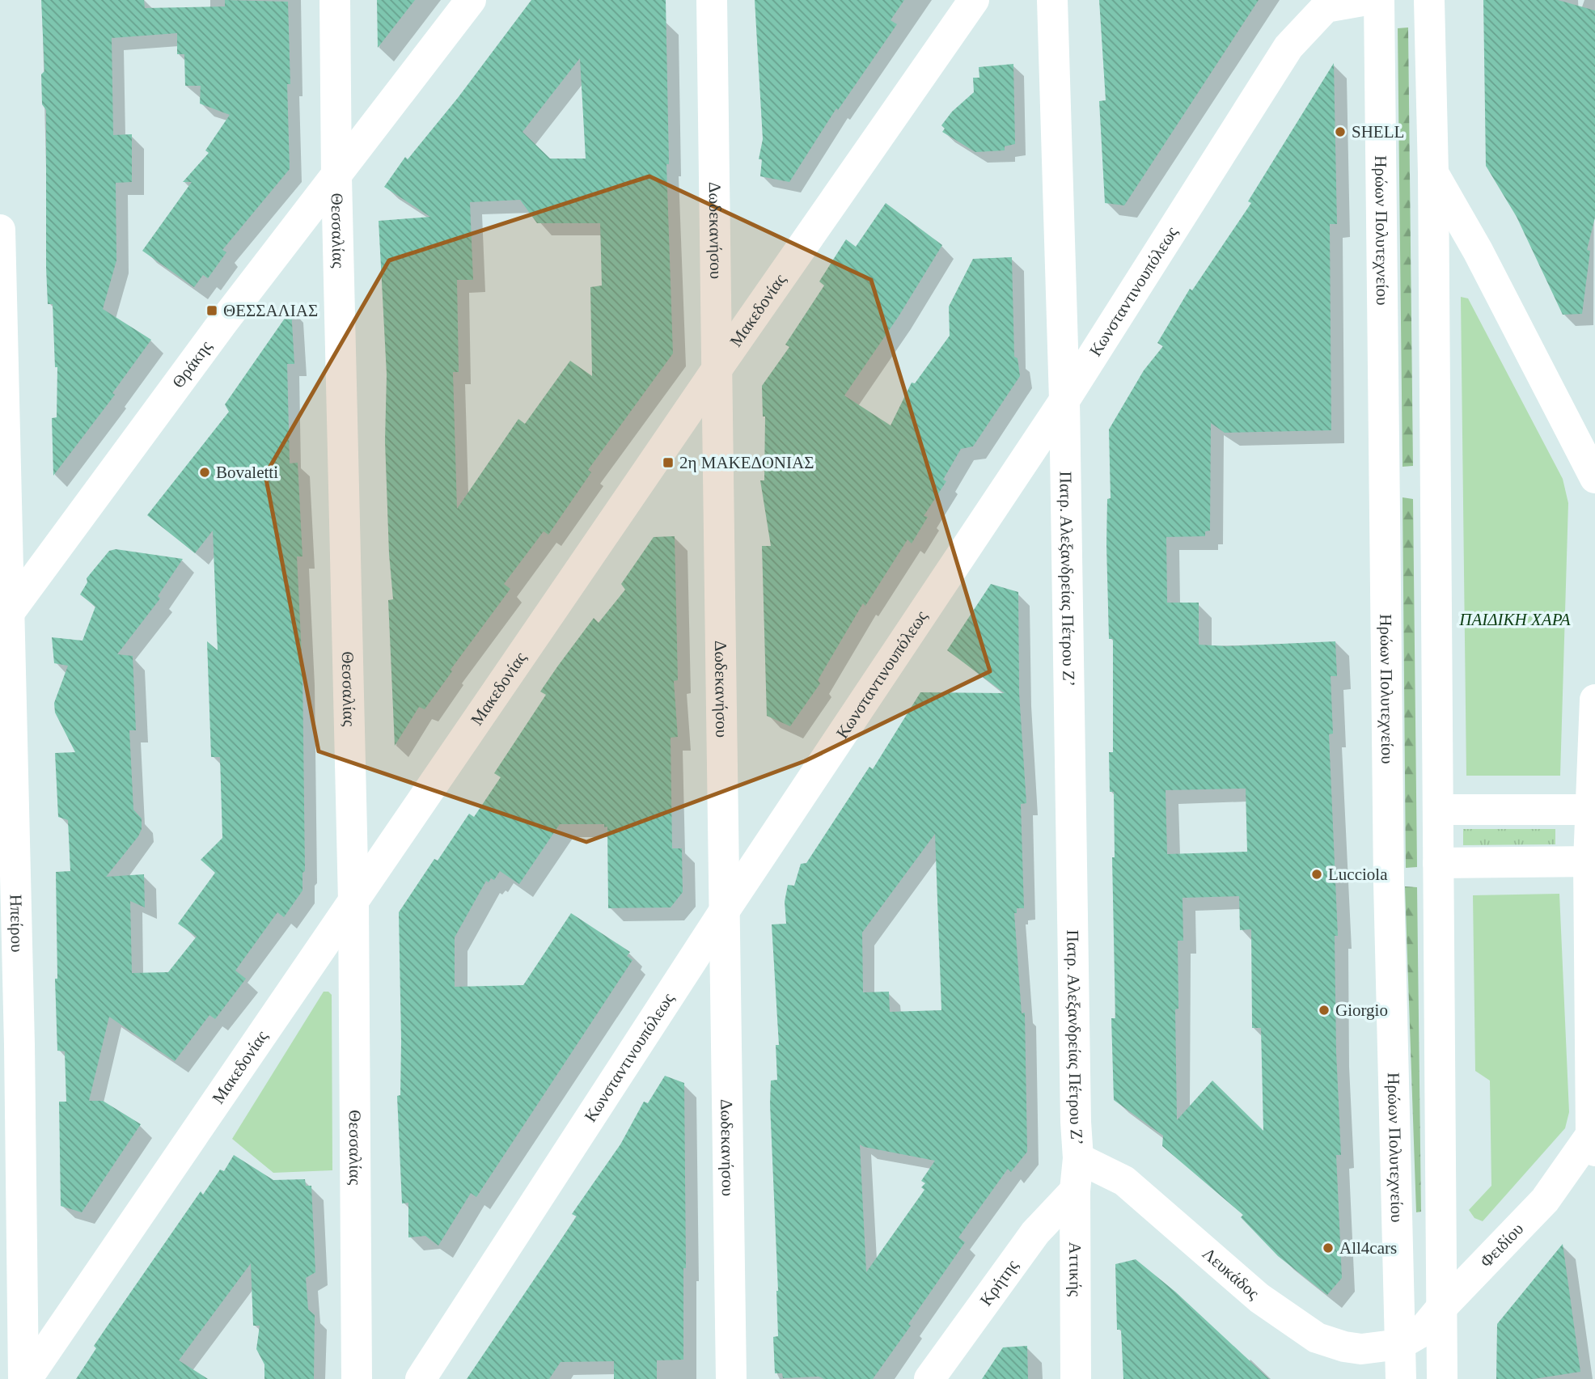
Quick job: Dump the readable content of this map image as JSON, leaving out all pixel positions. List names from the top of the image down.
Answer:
{
  "streets": {
    "street": [
      "Θεσσαλίας",
      "Δωδεκανήσου",
      "Ηρώων Πολυτεχνείου",
      "Κωνσταντινουπόλεως",
      "Μακεδονίας",
      "Θράκης",
      "Πατρ. Αλεξανδρείας Πέτρου Ζ’",
      "Ηπείρου",
      "Φειδίου",
      "Αττικής",
      "Λευκάδος",
      "Κρήτης"
    ]
  },
  "crossings": [
    ["Θεσσαλίας", "Μακεδονίας"],
    ["Θεσσαλίας", "Θράκης"],
    ["Δωδεκανήσου", "Κωνσταντινουπόλεως"],
    ["Δωδεκανήσου", "Μακεδονίας"],
    ["Ηρώων Πολυτεχνείου", "Φειδίου"],
    ["Ηρώων Πολυτεχνείου", "Λευκάδος"],
    ["Κωνσταντινουπόλεως", "Πατρ. Αλεξανδρείας Πέτρου Ζ’"],
    ["Μακεδονίας", "Ηπείρου"],
    ["Θράκης", "Ηπείρου"],
    ["Πατρ. Αλεξανδρείας Πέτρου Ζ’", "Αττικής"],
    ["Πατρ. Αλεξανδρείας Πέτρου Ζ’", "Λευκάδος"],
    ["Φειδίου", "Λευκάδος"],
    ["Αττικής", "Λευκάδος"],
    ["Αττικής", "Κρήτης"]
  ],
  "parks": ["ΠΑΙΔΙΚΗ ΧΑΡΑ"],
  "places": {
    "other": [
      "SHELL",
      "Bovaletti",
      "Lucciola",
      "Giorgio",
      "All4cars"
    ],
    "transit": ["ΘΕΣΣΑΛΙΑΣ", "2η ΜΑΚΕΔΟΝΙΑΣ"]
  }
}
